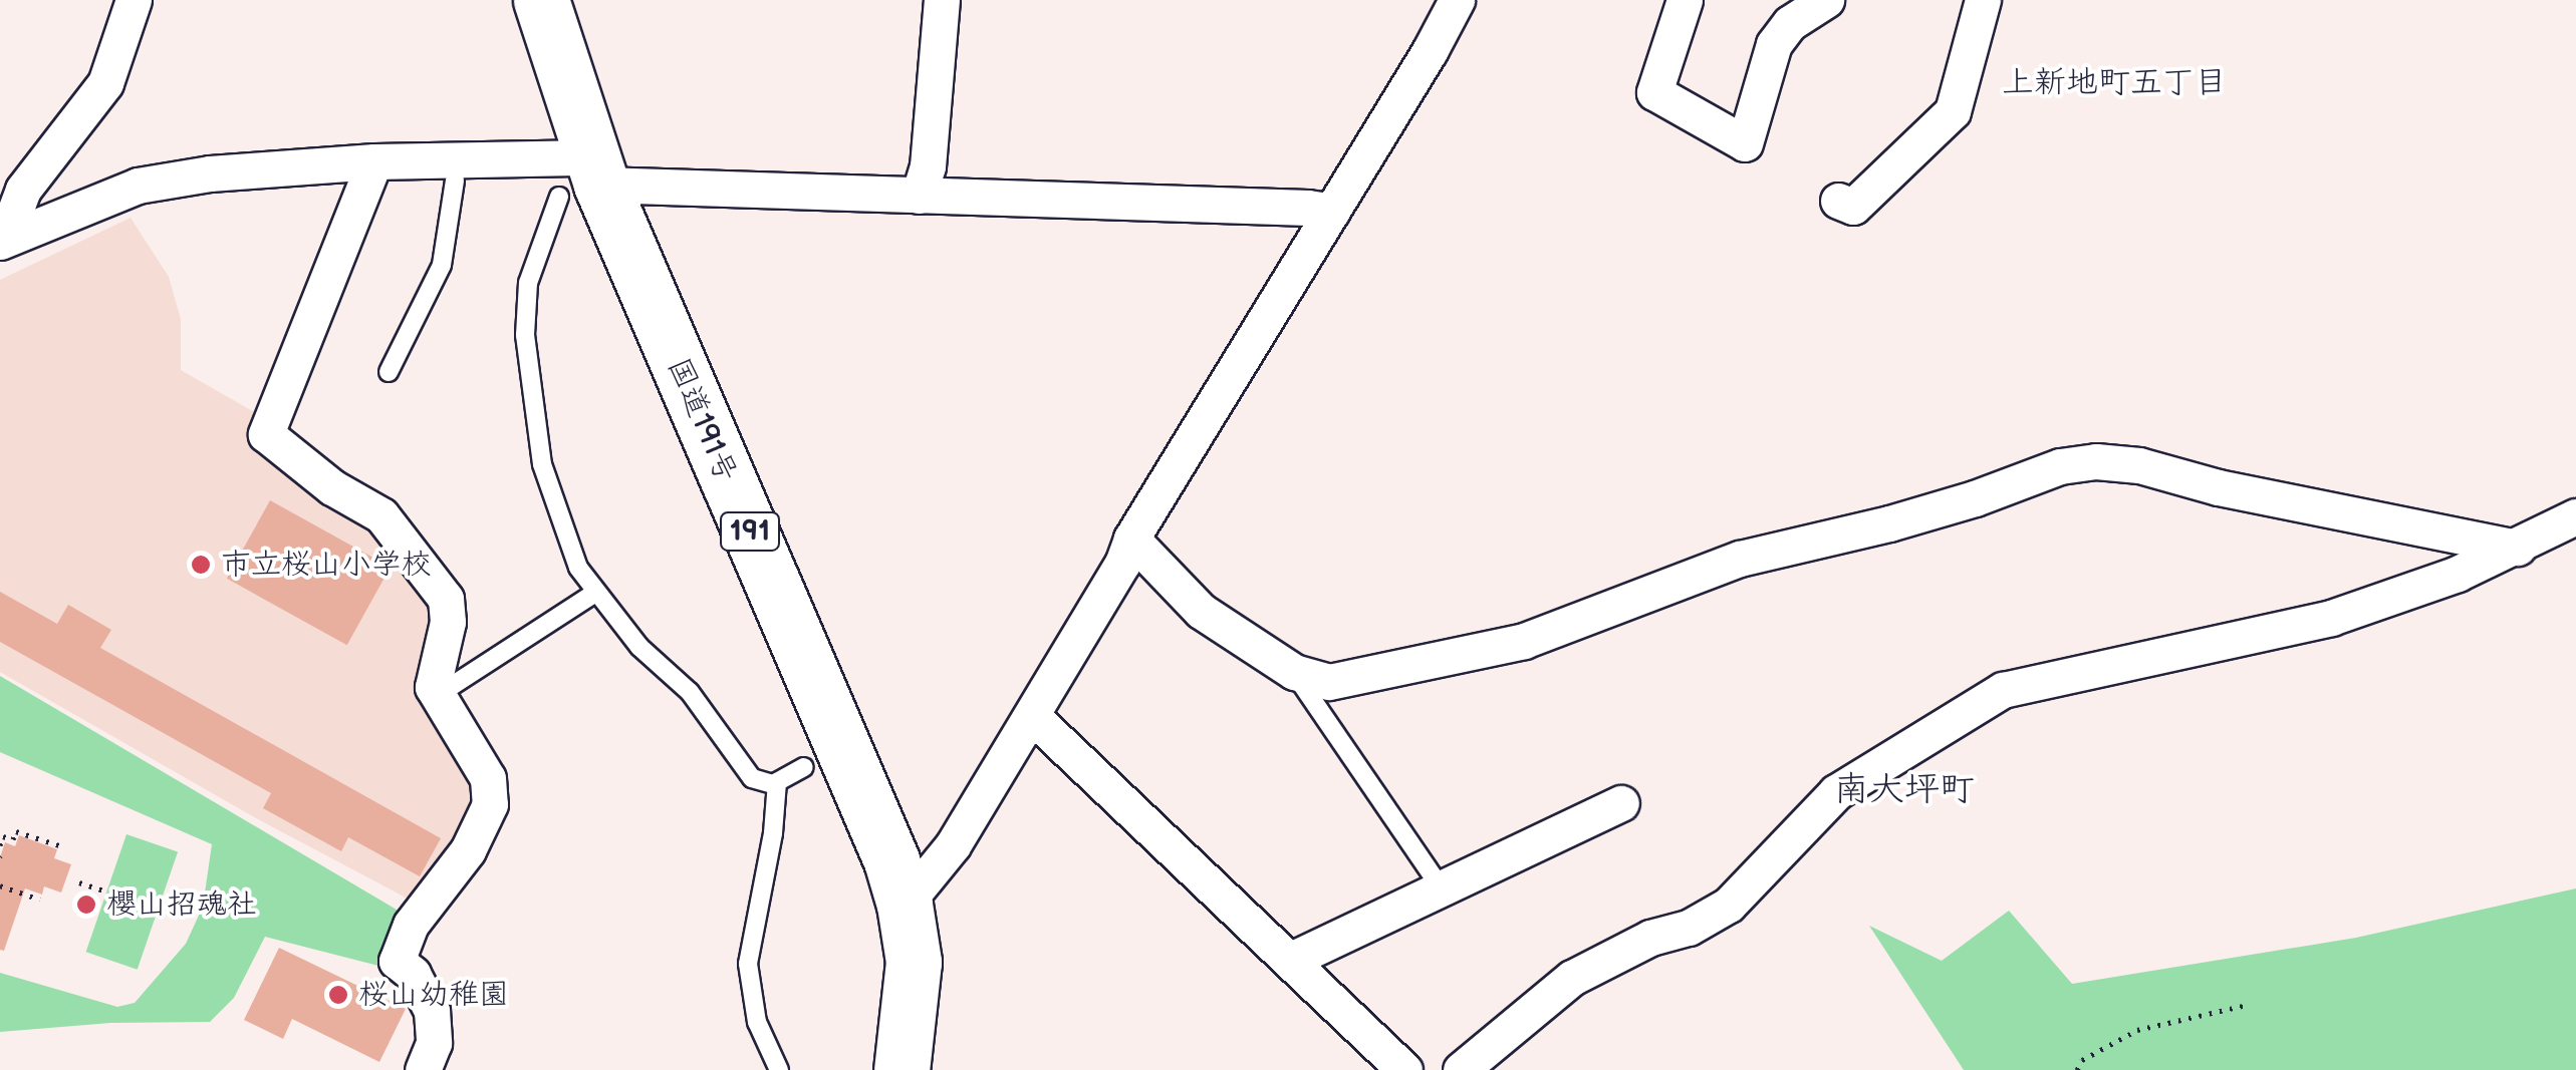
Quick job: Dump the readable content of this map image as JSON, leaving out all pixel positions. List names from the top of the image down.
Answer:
{
  "streets": {
    "highway": ["国道191号", "191"]
  },
  "districts": ["上新地町五丁目", "南大坪町"],
  "places": ["市立桜山小学校", "櫻山招魂社", "桜山幼稚園"]
}
